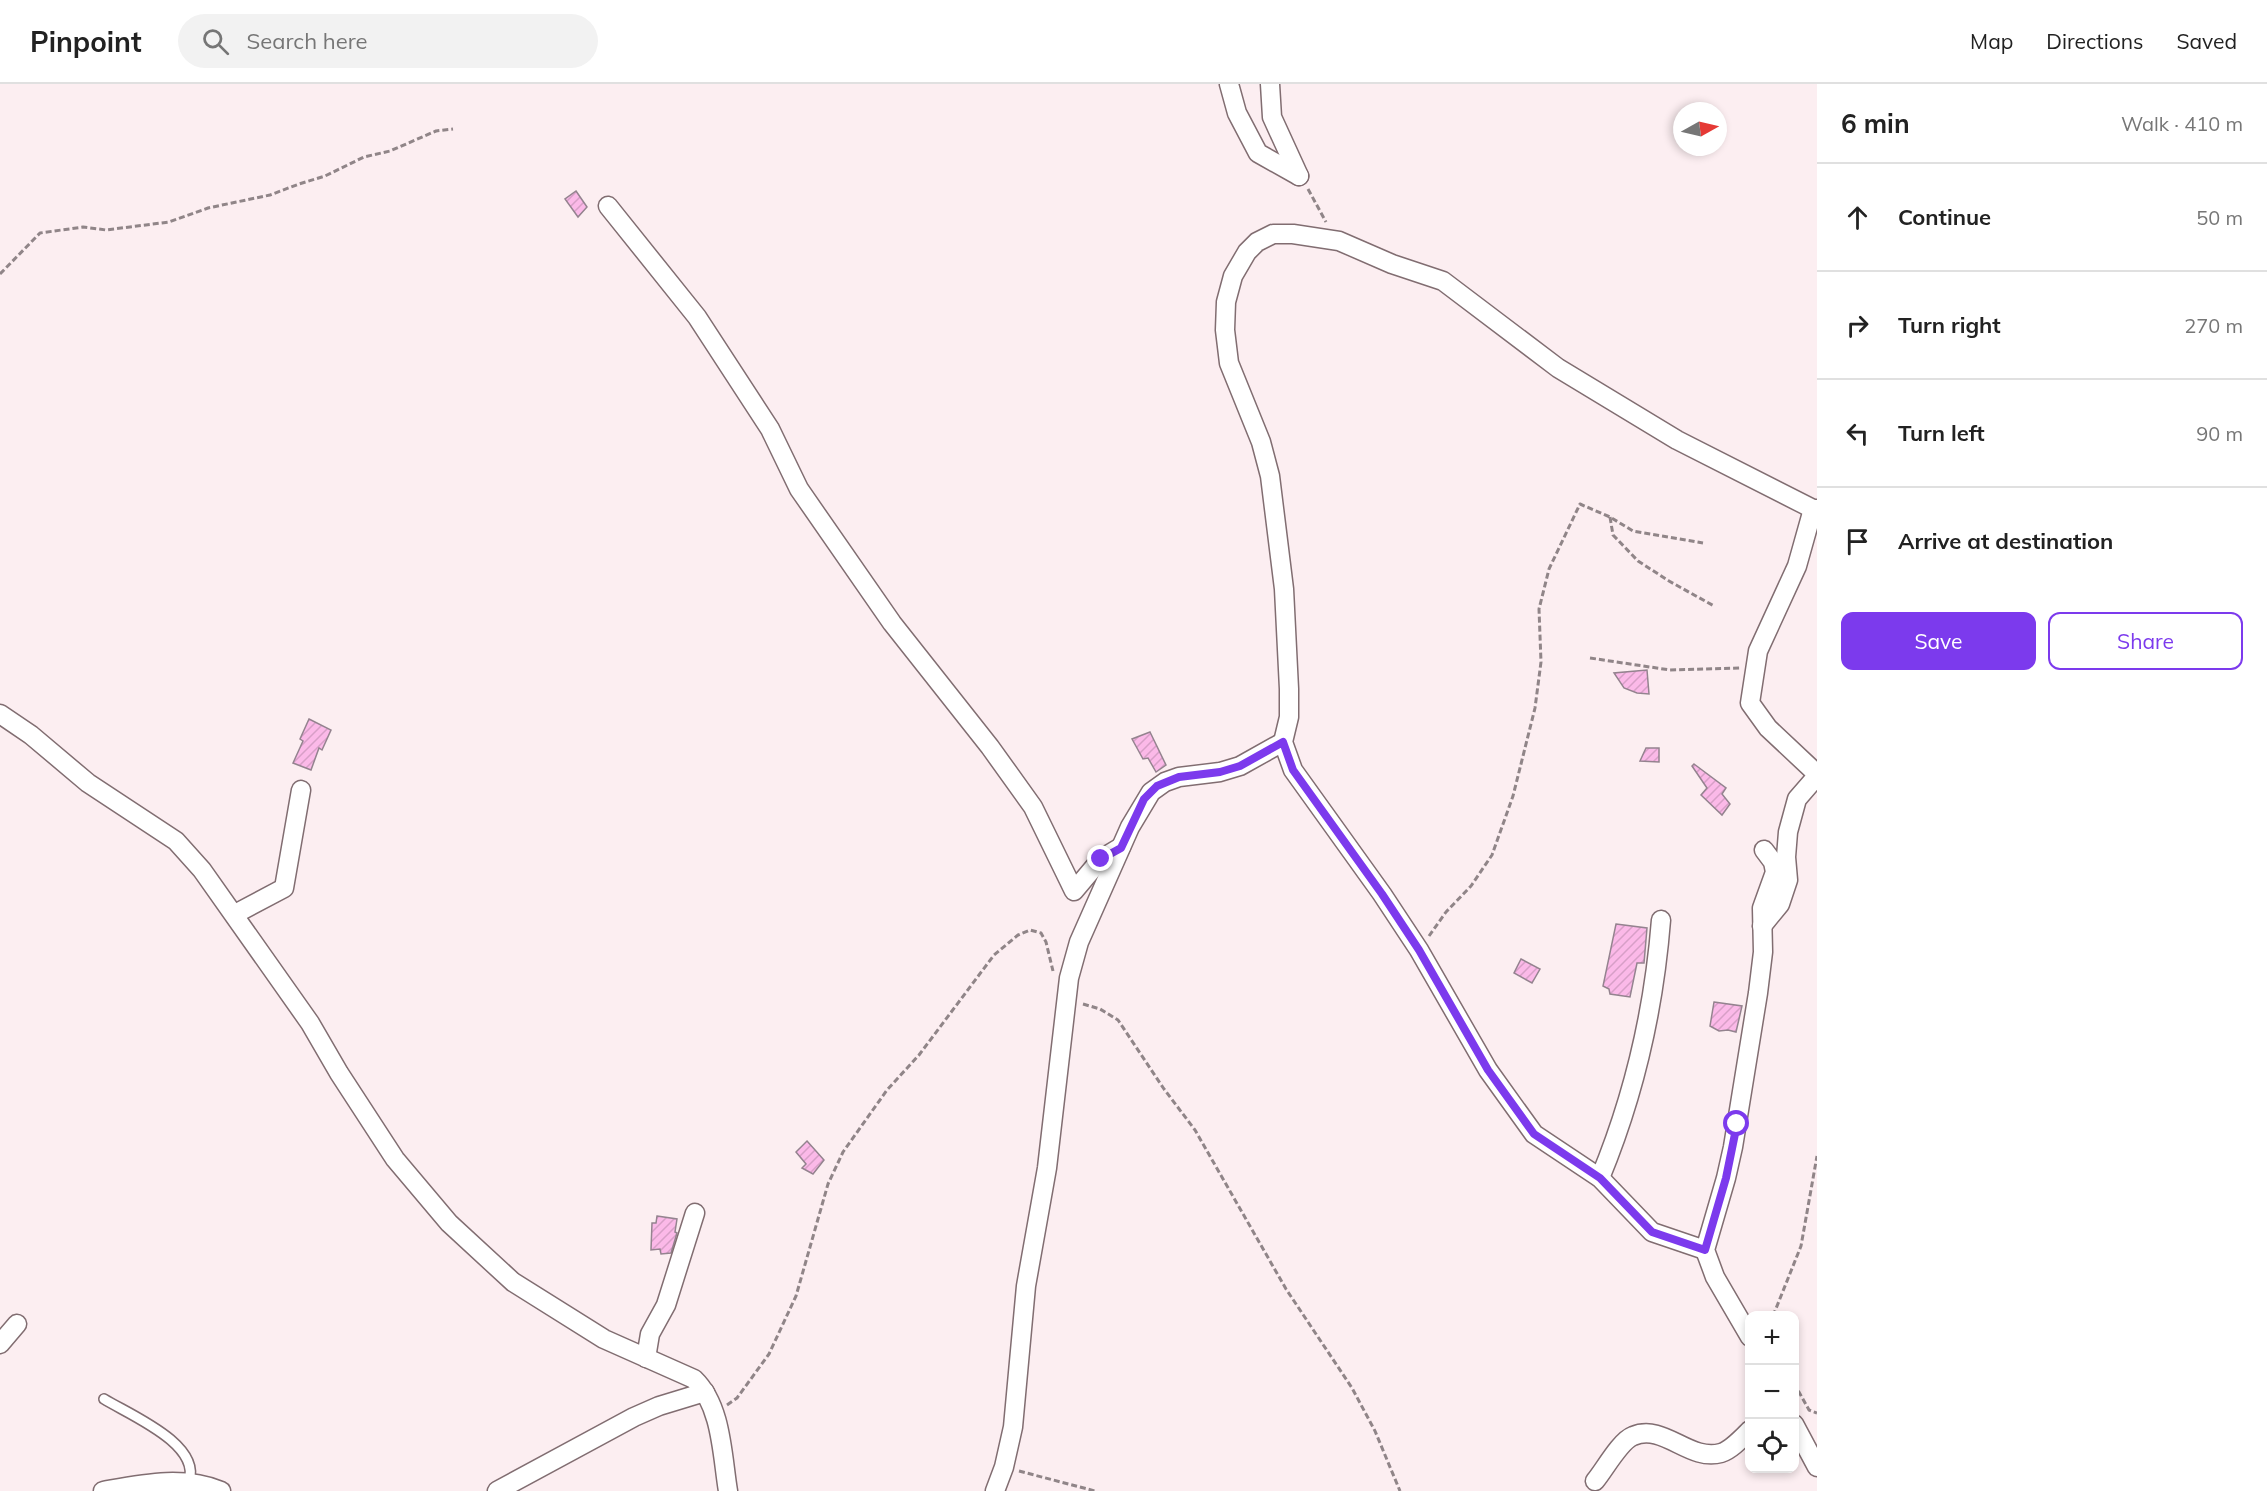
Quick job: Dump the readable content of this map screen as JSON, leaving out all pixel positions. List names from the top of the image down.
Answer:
{
  "north": "right",
  "page": {
    "header": "Pinpoint",
    "search": "Search here",
    "nav": ["Map", "Directions", "Saved"],
    "heading": ["6 min", "Walk · 410 m"],
    "list": [
      ["Continue", "50 m"],
      ["Turn right", "270 m"],
      ["Turn left", "90 m"],
      "Arrive at destination"
    ],
    "buttons": ["Save", "Share"],
    "map_buttons": ["+", "−"]
  }
}
